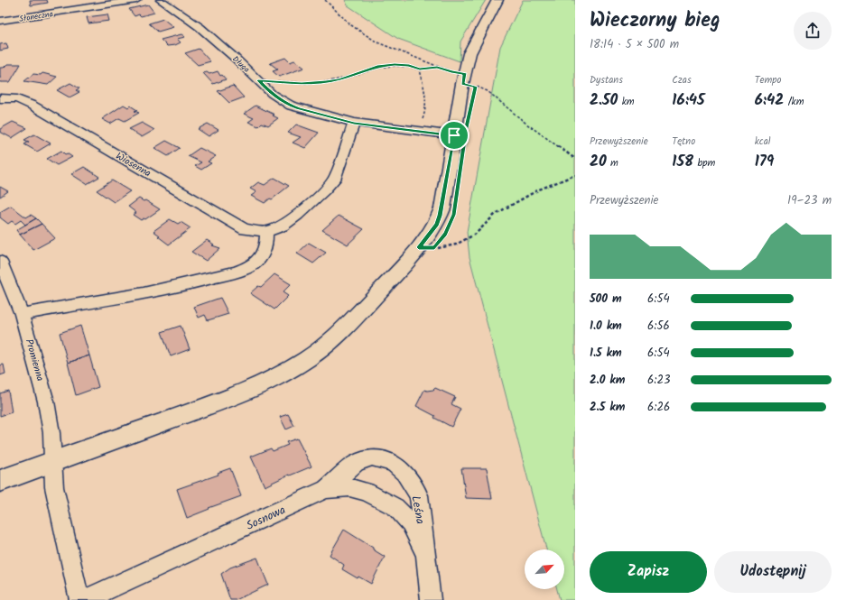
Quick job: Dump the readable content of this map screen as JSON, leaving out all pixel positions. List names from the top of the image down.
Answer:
{
  "streets": {
    "street": [
      "Słoneczna",
      "Długa",
      "Wiosenna",
      "Promienna",
      "Leśna",
      "Sosnowa"
    ]
  },
  "crossings": [
    ["Długa", "Wiosenna"],
    ["Leśna", "Sosnowa"]
  ],
  "north": "top right",
  "page": {
    "heading": ["Wieczorny bieg", "18:14 · 5 × 500 m"],
    "stats": [
      ["Dystans", "2.50 km"],
      ["Czas", "16:45"],
      ["Tempo", "6:42 /km"],
      ["Przewyższenie", "20 m"],
      ["Tętno", "158 bpm"],
      ["kcal", "179"]
    ],
    "chart": ["Przewyższenie", "19–23 m"],
    "list": [
      {
        "name": "500 m",
        "note": "6:54"
      },
      {
        "name": "1.0 km",
        "note": "6:56"
      },
      {
        "name": "1.5 km",
        "note": "6:54"
      },
      {
        "name": "2.0 km",
        "note": "6:23"
      },
      {
        "name": "2.5 km",
        "note": "6:26"
      }
    ],
    "buttons": ["Zapisz", "Udostępnij"]
  }
}
